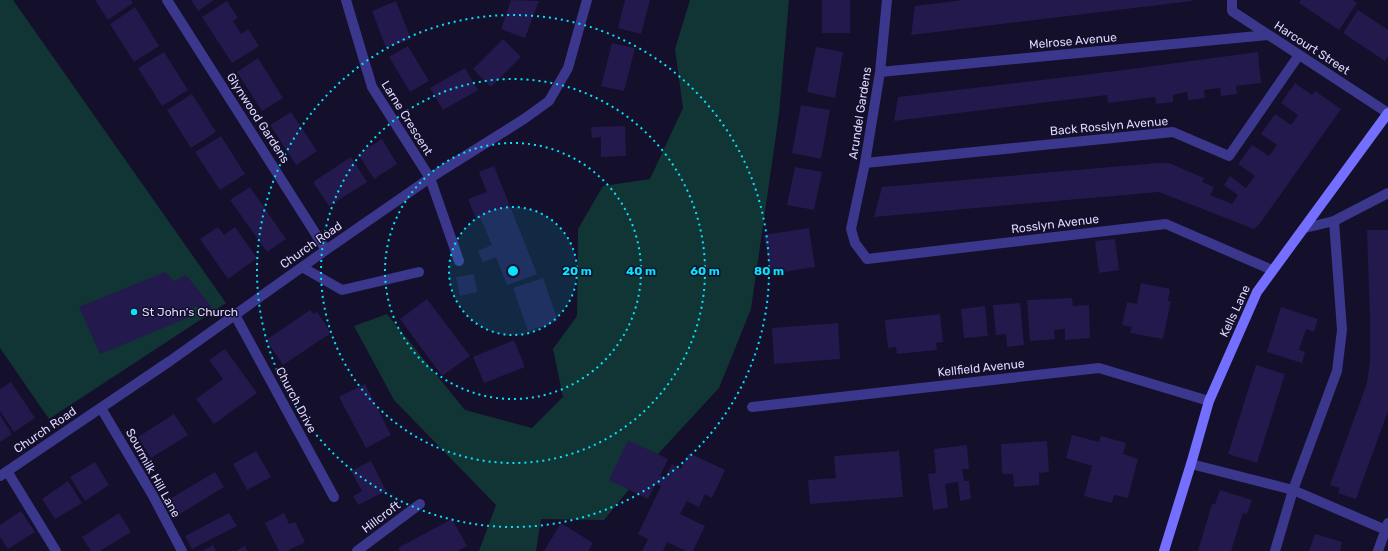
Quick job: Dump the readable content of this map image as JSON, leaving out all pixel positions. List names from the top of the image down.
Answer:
{
  "streets": {
    "street": [
      "Melrose Avenue",
      "Harcourt Street",
      "Arundel Gardens",
      "Glynwood Gardens",
      "Larne Crescent",
      "Back Rosslyn Avenue",
      "Rosslyn Avenue",
      "Church Road",
      "Kells Lane",
      "Kellfield Avenue",
      "Church Drive",
      "Sourmilk Hill Lane",
      "Hillcroft"
    ]
  },
  "crossings": [
    ["Melrose Avenue", "Harcourt Street"],
    ["Melrose Avenue", "Arundel Gardens"],
    ["Harcourt Street", "Back Rosslyn Avenue"],
    ["Harcourt Street", "Kells Lane"],
    ["Arundel Gardens", "Back Rosslyn Avenue"],
    ["Arundel Gardens", "Rosslyn Avenue"],
    ["Glynwood Gardens", "Church Road"],
    ["Larne Crescent", "Church Road"],
    ["Rosslyn Avenue", "Kells Lane"],
    ["Church Road", "Church Drive"],
    ["Church Road", "Sourmilk Hill Lane"],
    ["Kells Lane", "Kellfield Avenue"]
  ],
  "places": ["St John's Church"],
  "rings": [
    "20 m",
    "40 m",
    "60 m",
    "80 m"
  ]
}
